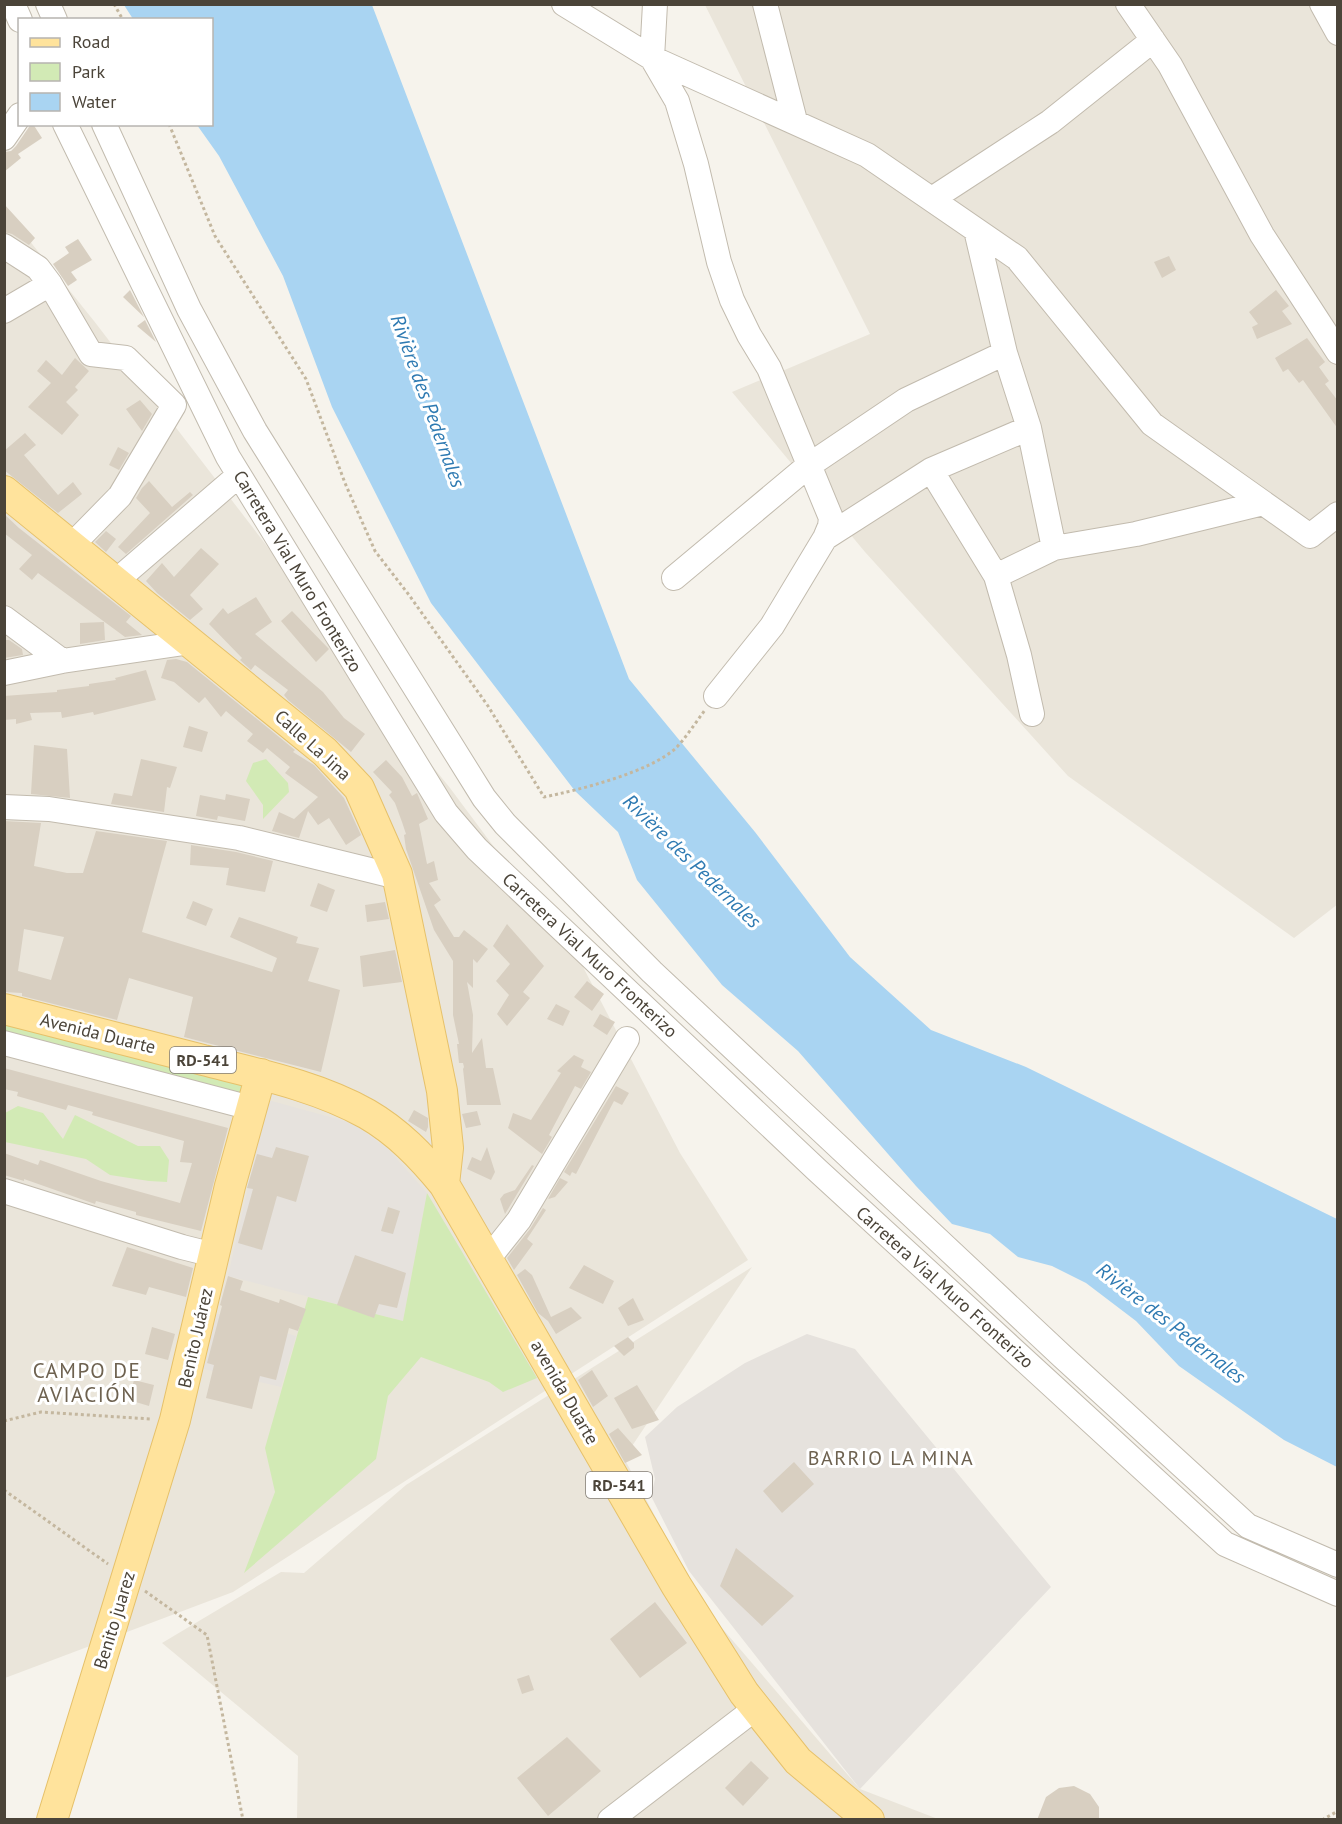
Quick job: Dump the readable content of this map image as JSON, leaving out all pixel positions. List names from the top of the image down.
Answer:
{
  "streets": {
    "main road": [
      "Calle La Jina",
      "Avenida Duarte",
      "RD-541",
      "Benito Juárez",
      "avenida Duarte",
      "Benito juarez"
    ],
    "street": ["Carretera Vial Muro Fronterizo"]
  },
  "crossings": [
    ["Calle La Jina", "avenida Duarte"],
    ["Avenida Duarte", "Benito Juárez"],
    ["Avenida Duarte", "avenida Duarte"],
    ["Benito Juárez", "Benito juarez"]
  ],
  "districts": ["CAMPO DE AVIACIÓN", "BARRIO LA MINA"],
  "water": ["Rivière des Pedernales"],
  "legend": ["Road", "Park", "Water"]
}
